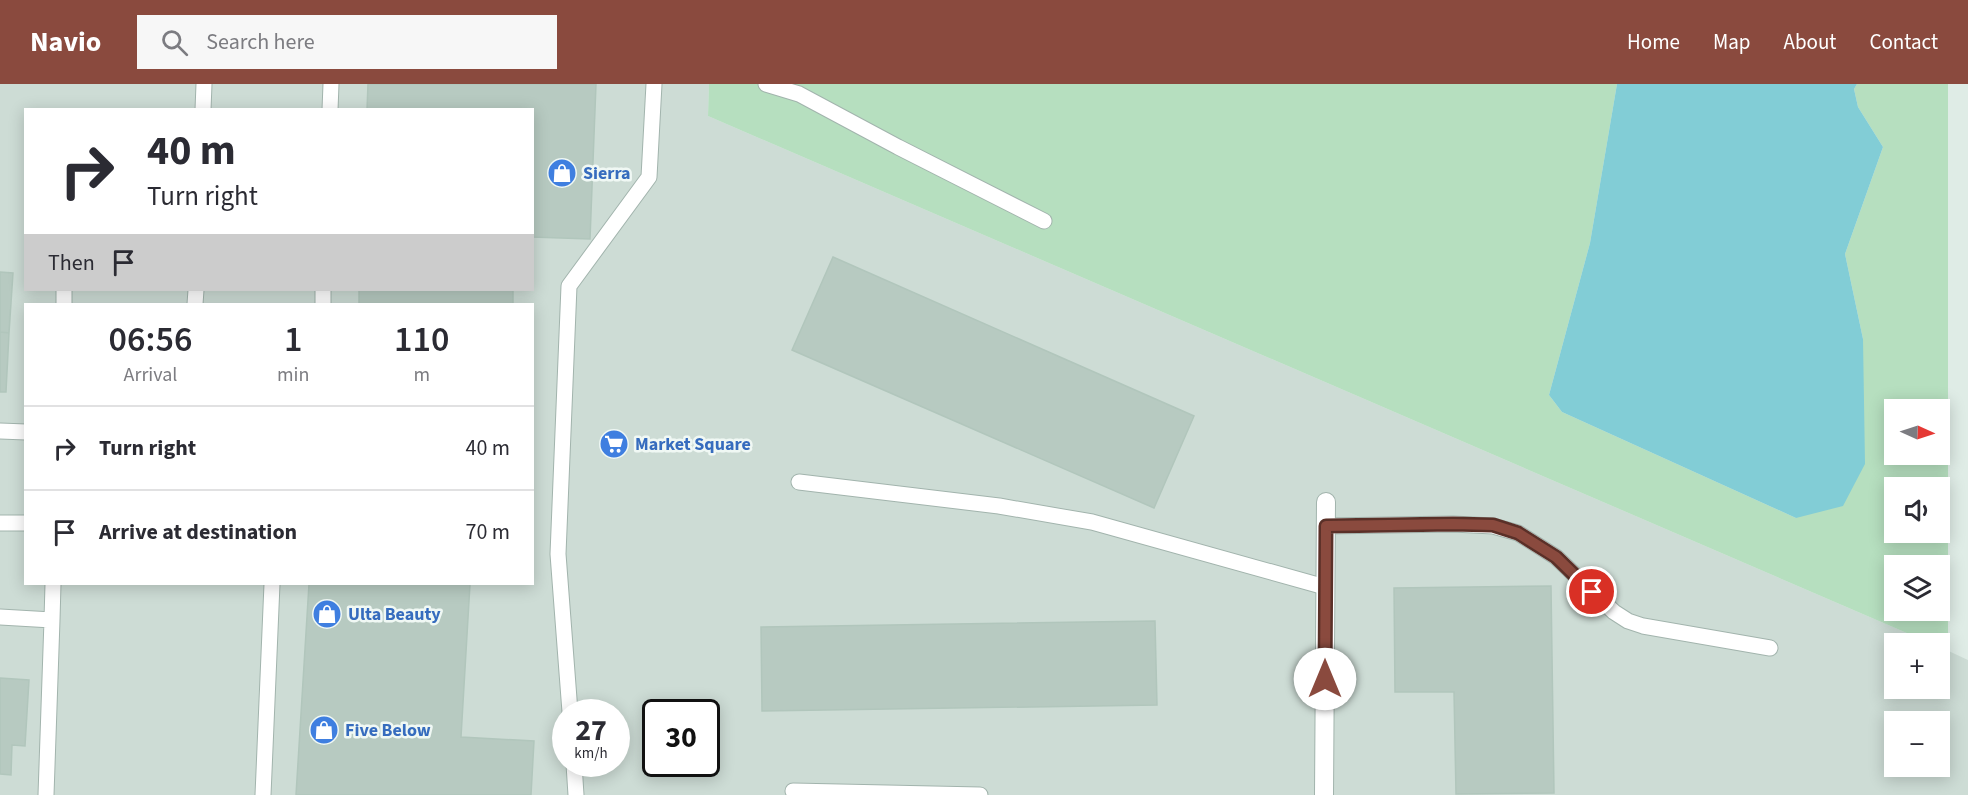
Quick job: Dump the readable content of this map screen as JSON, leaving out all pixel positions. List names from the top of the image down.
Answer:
{
  "places": {
    "shop": ["Sierra", "Ulta Beauty", "Five Below"],
    "supermarket": ["Market Square"]
  },
  "north": "right",
  "page": {
    "header": "Navio",
    "search": "Search here",
    "nav": [
      "Home",
      "Map",
      "About",
      "Contact"
    ],
    "turn": ["40 m", "Turn right"],
    "then": "Then",
    "eta": [
      "06:56",
      "Arrival",
      "1",
      "min",
      "110",
      "m"
    ],
    "map_buttons": ["+", "−"],
    "list": [
      {
        "name": "Turn right",
        "value": "40 m"
      },
      {
        "name": "Arrive at destination",
        "value": "70 m"
      }
    ],
    "speed": "27 km/h",
    "limit": "30"
  }
}
